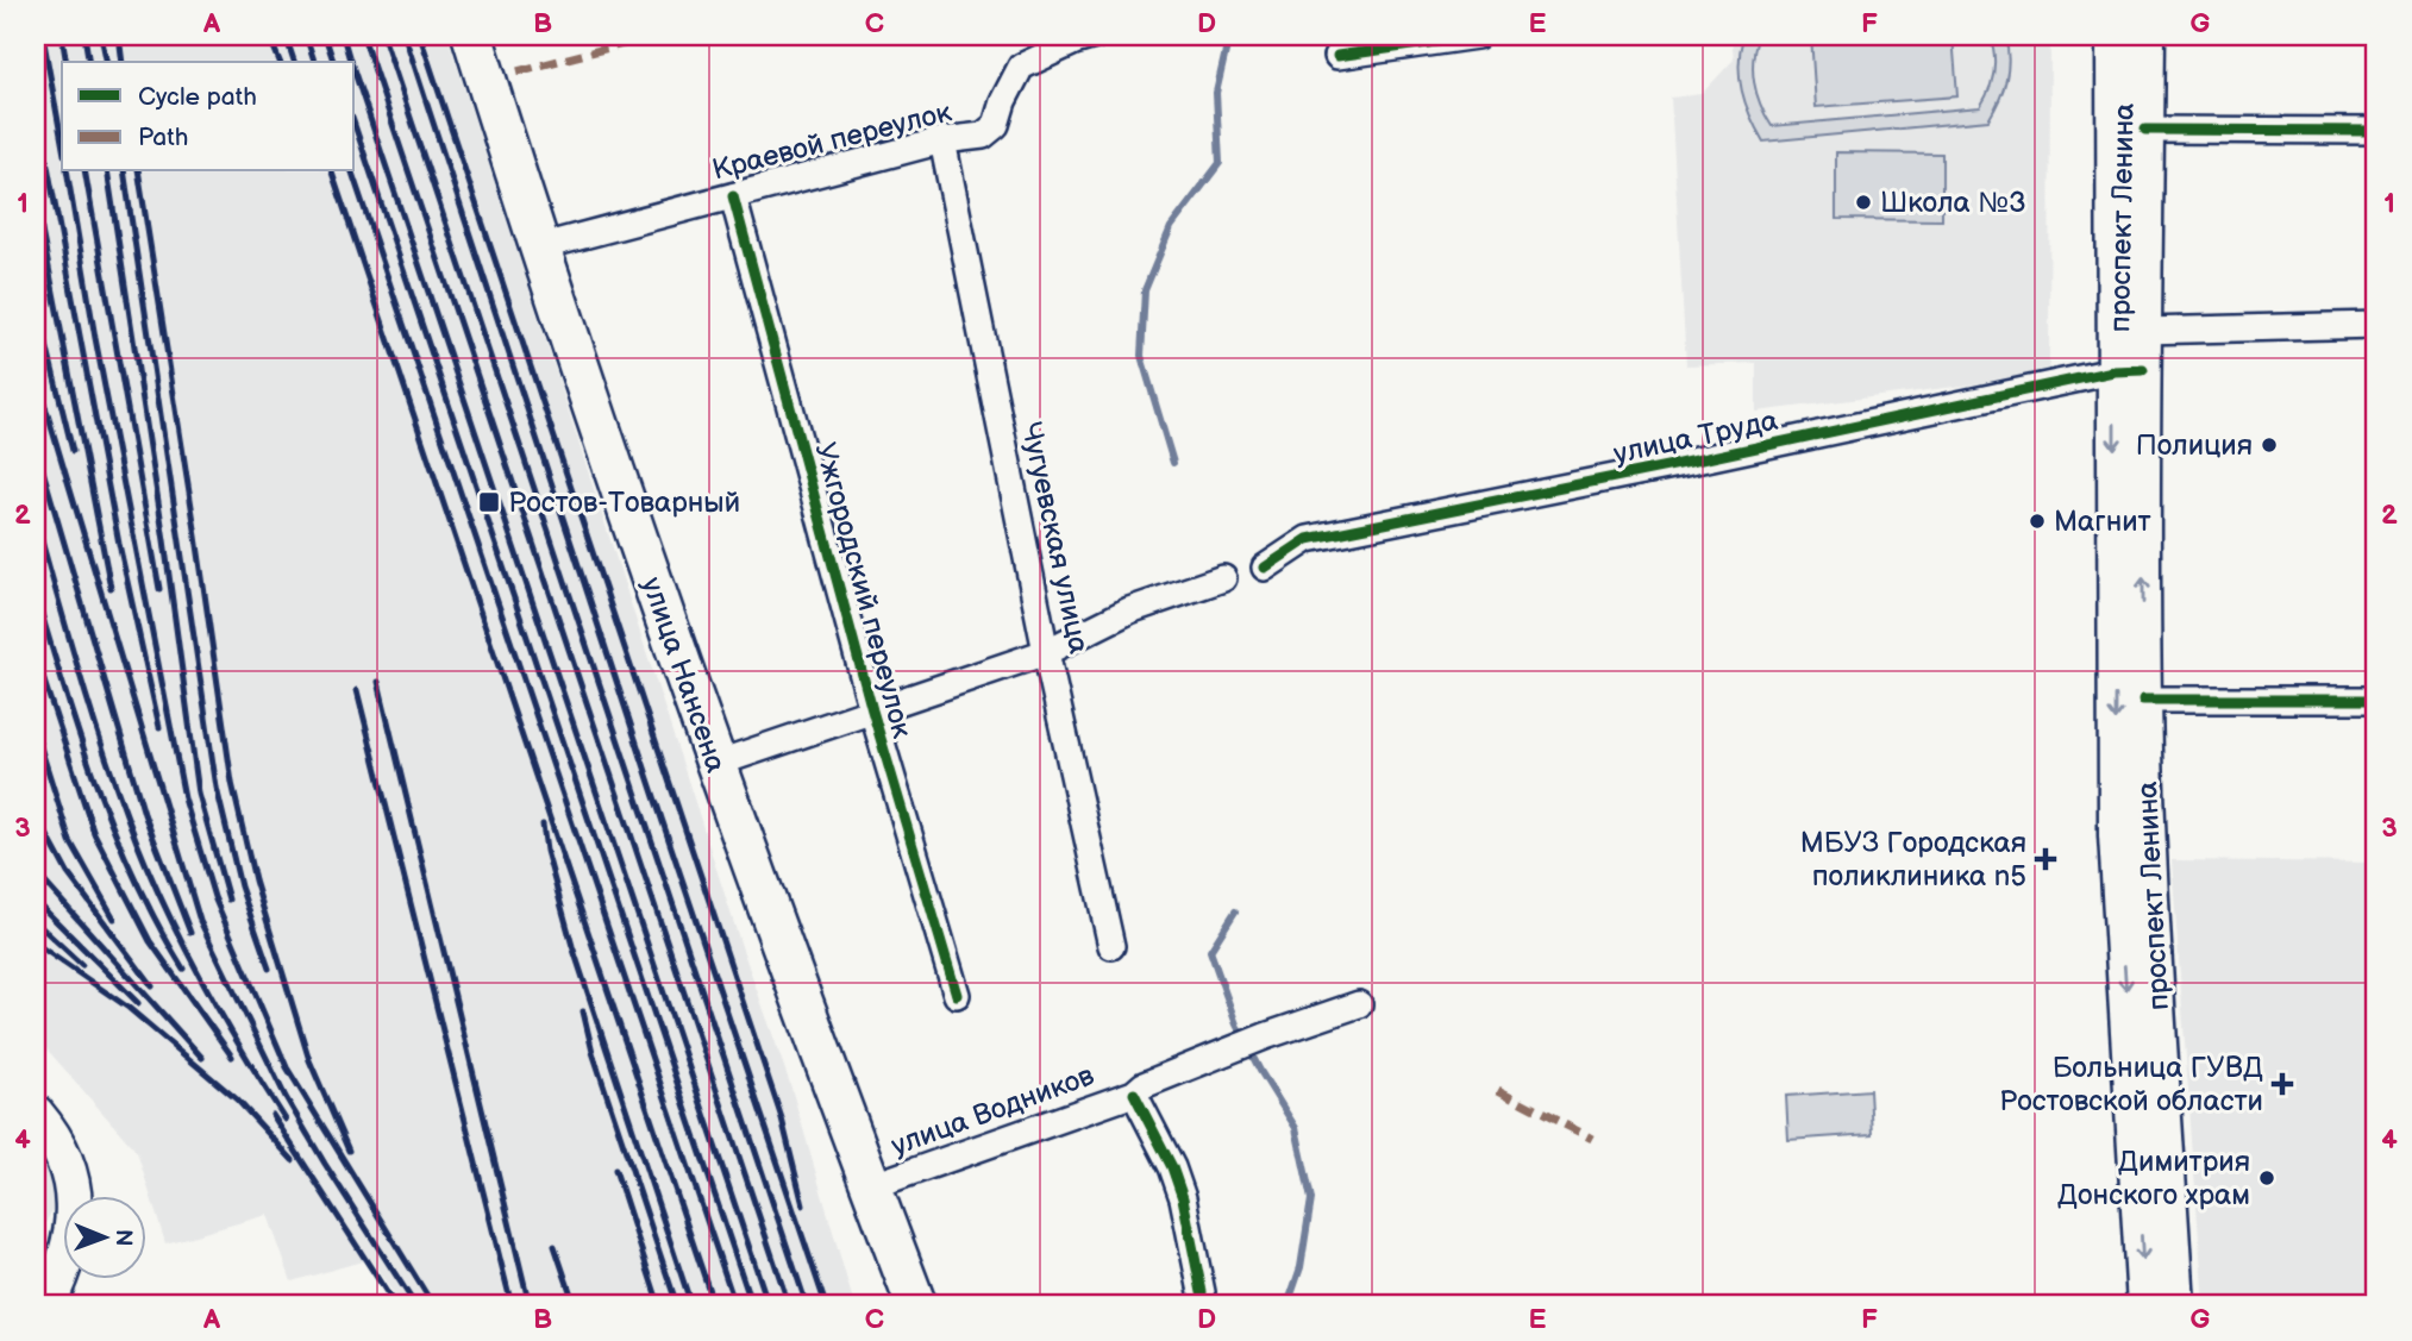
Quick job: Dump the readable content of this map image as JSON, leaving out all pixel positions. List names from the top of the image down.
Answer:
{
  "streets": {
    "main road": ["проспект Ленина", "улица Нансена"],
    "street": [
      "Краевой переулок",
      "улица Труда",
      "Чугуевская улица",
      "Ужгородский переулок",
      "улица Водников"
    ]
  },
  "crossings": [
    ["Краевой переулок", "Чугуевская улица"],
    ["Краевой переулок", "Ужгородский переулок"],
    ["Краевой переулок", "улица Нансена"],
    ["проспект Ленина", "улица Труда"],
    ["улица Нансена", "улица Водников"]
  ],
  "places": {
    "other": [
      "Школа №3",
      "Полиция",
      "Магнит",
      "Димитрия Донского храм"
    ],
    "transit": ["Ростов-Товарный"],
    "health": ["МБУЗ Городская поликлиника n5", "Больница ГУВД Ростовской области"]
  },
  "legend": ["Cycle path", "Path"],
  "north": "right",
  "grid": {
    "columns": [
      "A",
      "B",
      "C",
      "D",
      "E",
      "F",
      "G"
    ],
    "rows": [
      "1",
      "2",
      "3",
      "4"
    ]
  }
}
